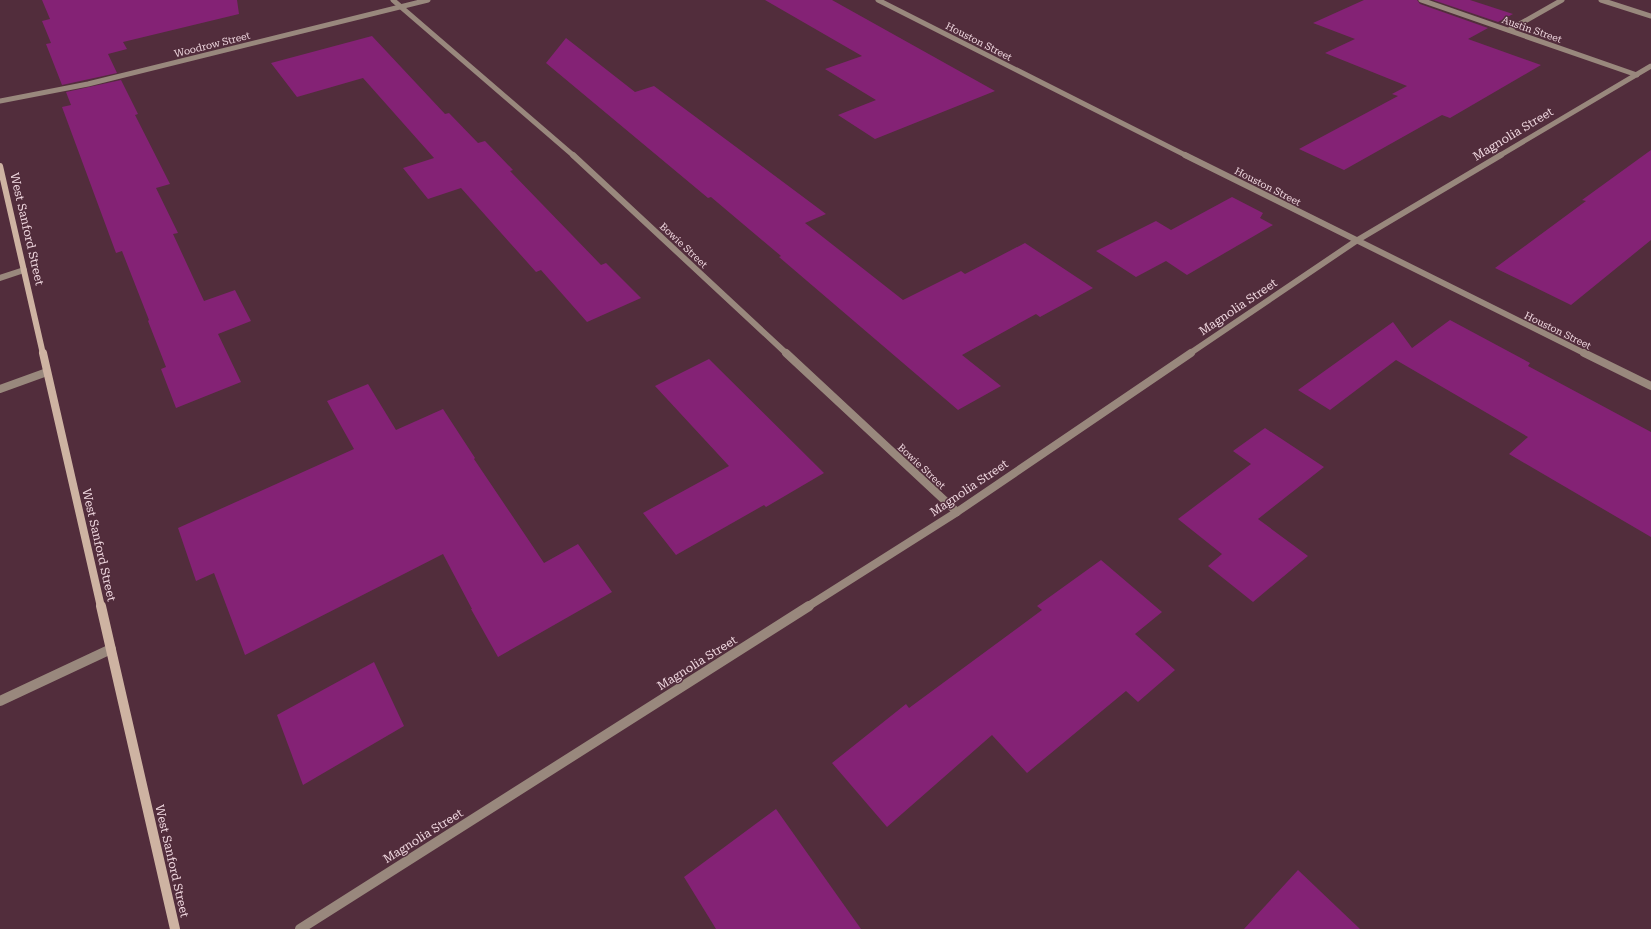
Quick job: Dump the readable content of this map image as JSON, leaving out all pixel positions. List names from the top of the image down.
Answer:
{
  "streets": {
    "street": [
      "Austin Street",
      "Houston Street",
      "Woodrow Street",
      "Magnolia Street",
      "West Sanford Street",
      "Bowie Street"
    ]
  },
  "crossings": [
    ["Austin Street", "Magnolia Street"],
    ["Houston Street", "Magnolia Street"],
    ["Woodrow Street", "Bowie Street"],
    ["Magnolia Street", "Bowie Street"]
  ]
}
